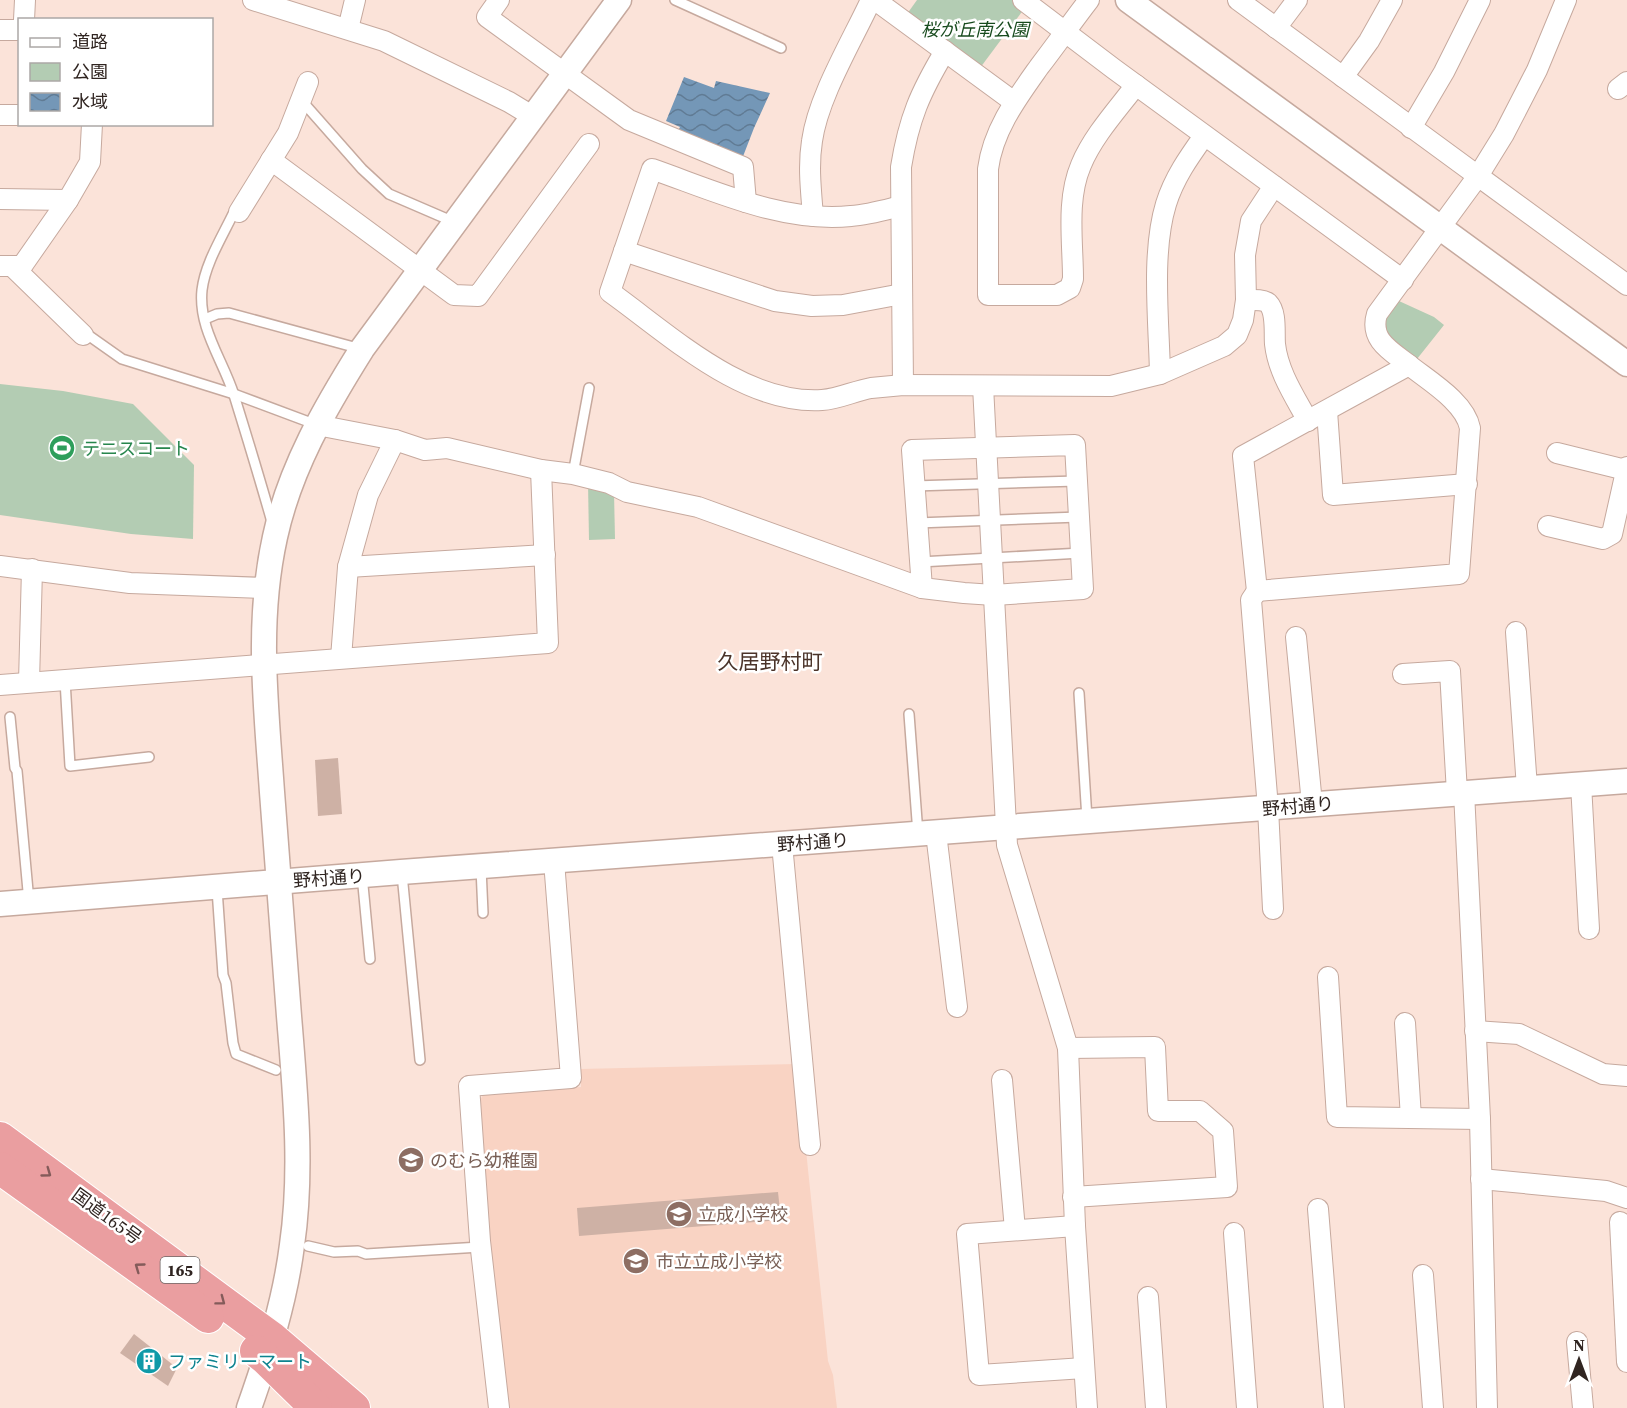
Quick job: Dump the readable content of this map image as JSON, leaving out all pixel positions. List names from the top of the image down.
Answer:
{
  "streets": {
    "highway": ["国道165号", "165"],
    "street": ["野村通り"]
  },
  "districts": ["久居野村町"],
  "parks": ["桜が丘南公園"],
  "places": {
    "sports": ["テニスコート"],
    "school or university": ["のむら幼稚園", "立成小学校", "市立立成小学校"],
    "building": ["ファミリーマート"]
  },
  "legend": ["道路", "公園", "水域"],
  "north": "top"
}
